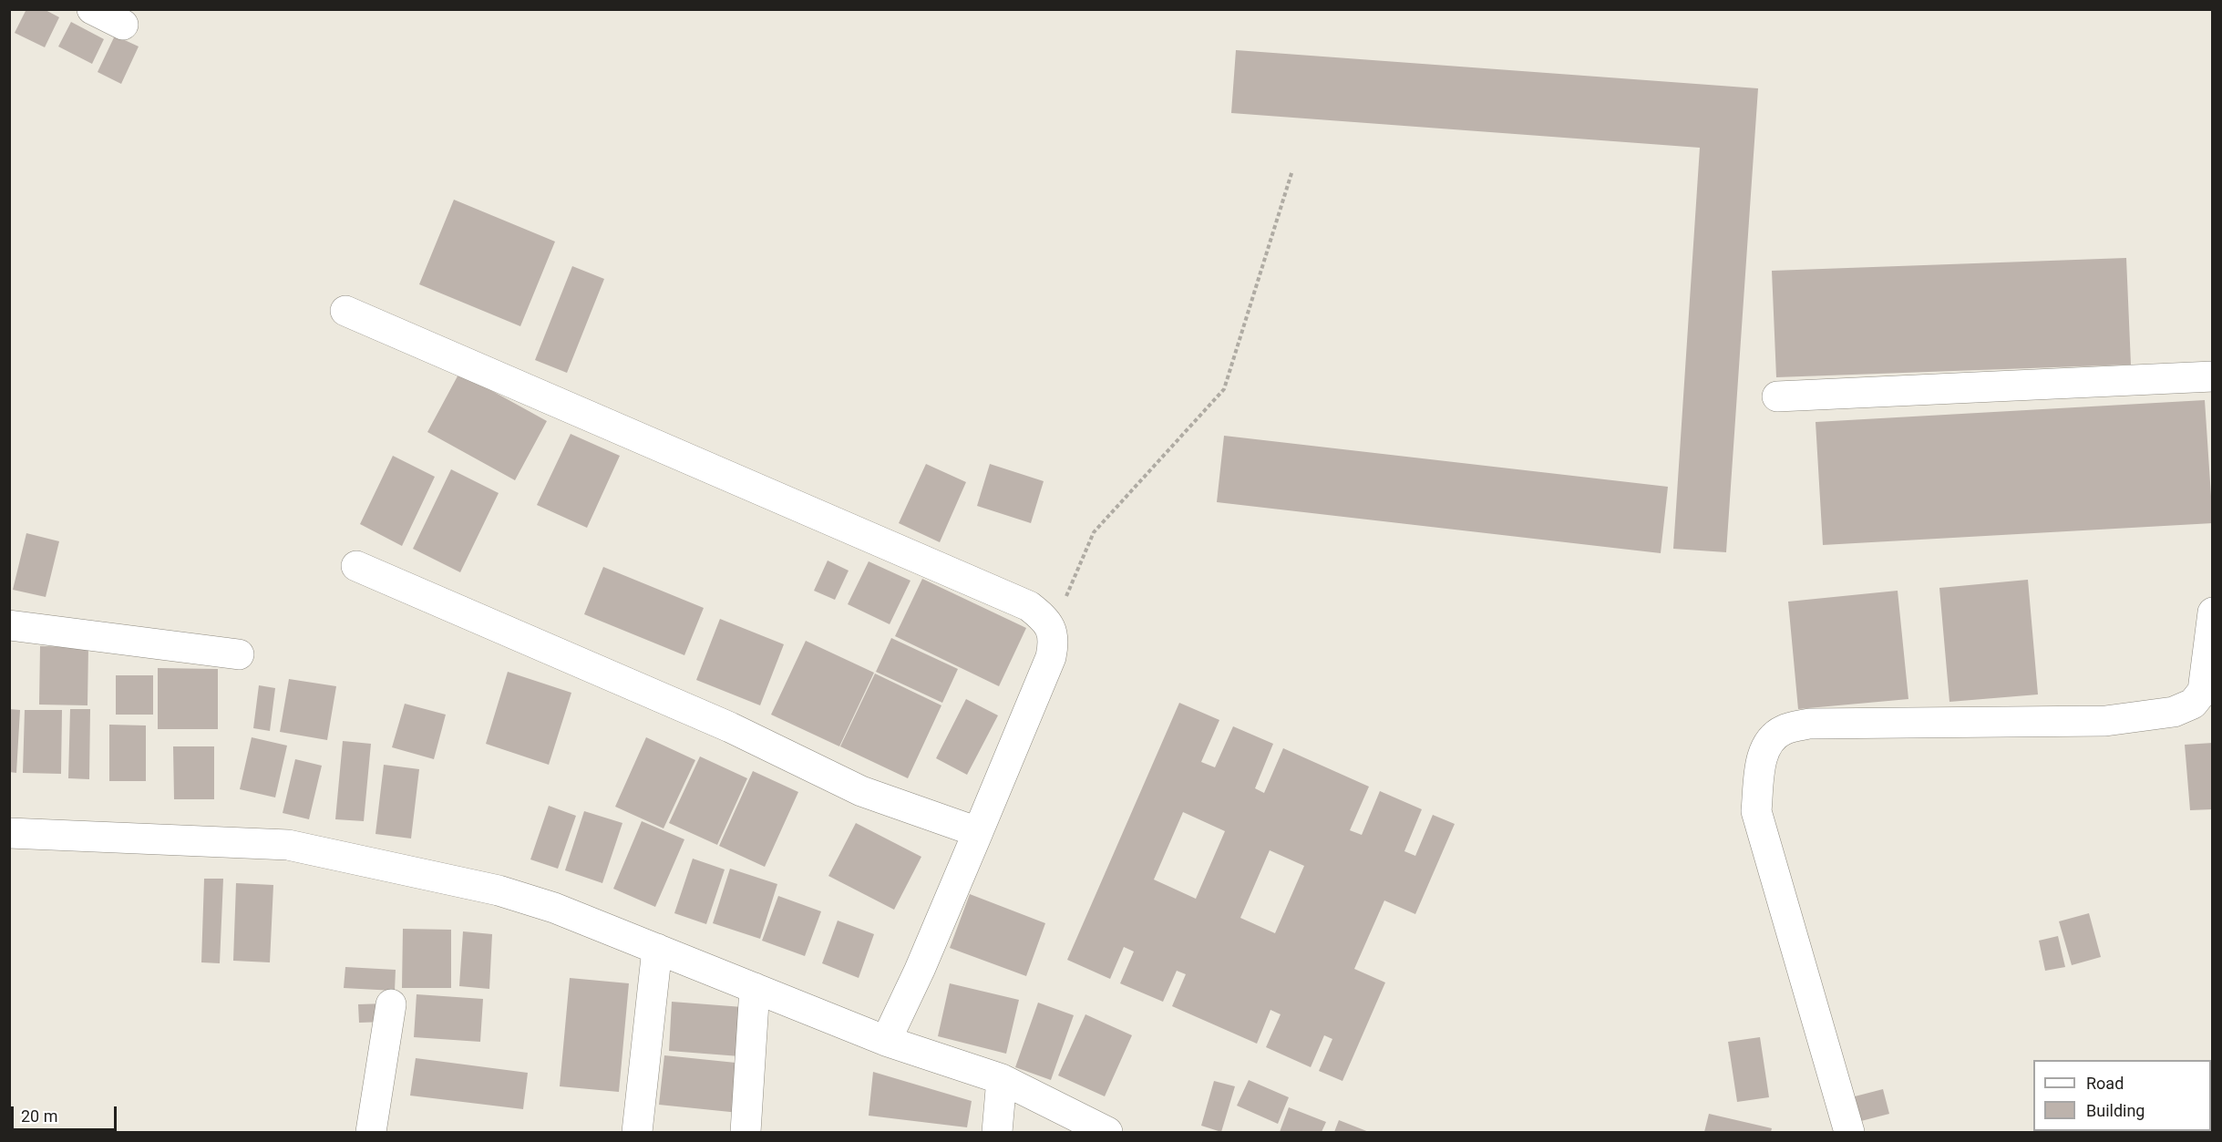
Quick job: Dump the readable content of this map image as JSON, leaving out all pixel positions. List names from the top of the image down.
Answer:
{
  "legend": ["Road", "Building"],
  "scale_bar": "20 m"
}
